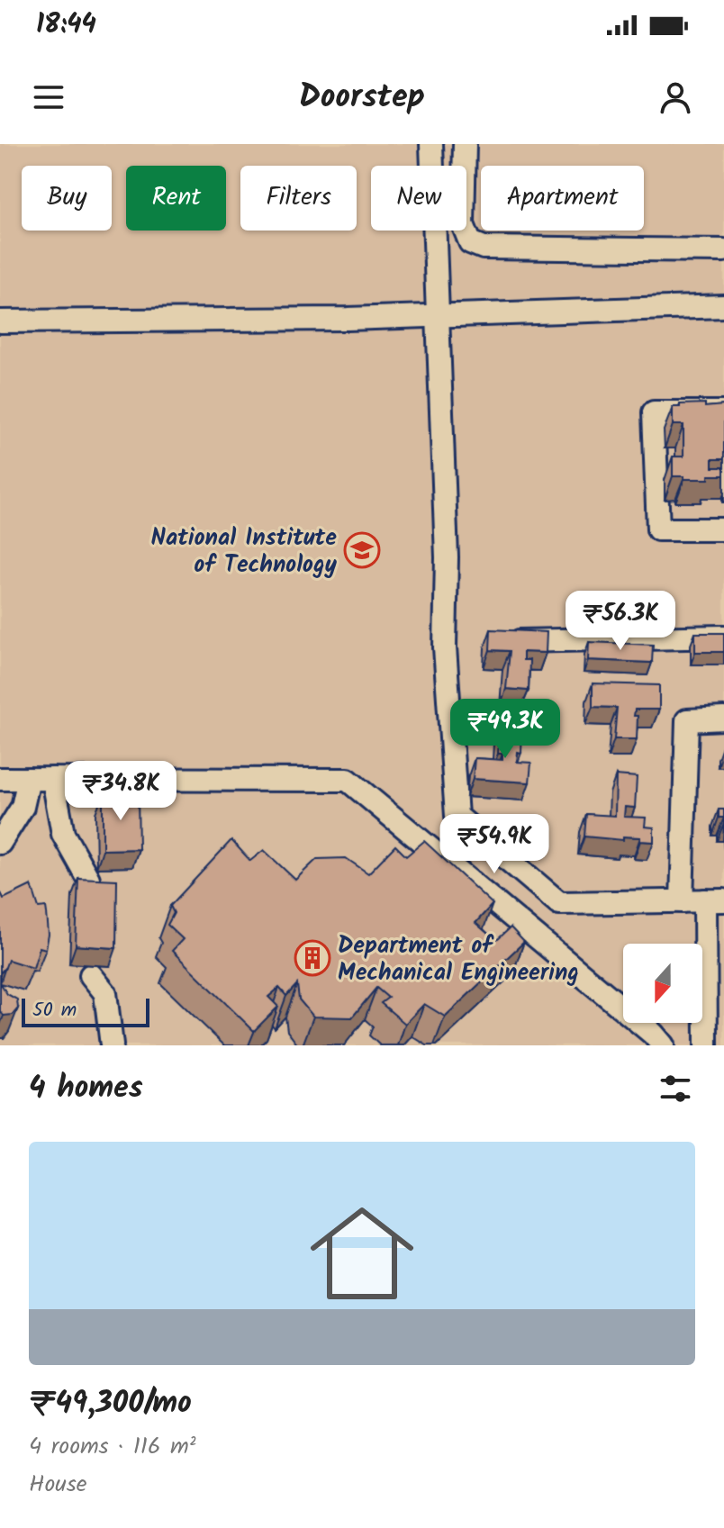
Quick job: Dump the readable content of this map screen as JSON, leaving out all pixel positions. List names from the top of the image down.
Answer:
{
  "places": {
    "school or university": ["National Institute of Technology"],
    "building": ["Department of Mechanical Engineering"]
  },
  "scale_bar": "50 m",
  "north": "bottom",
  "page": {
    "status": "18:44",
    "header": "Doorstep",
    "chip": [
      "Buy",
      "Rent",
      "Filters",
      "New",
      "Apartment"
    ],
    "price": [
      "₹56.3K",
      "₹49.3K",
      "₹34.8K",
      "₹54.9K"
    ],
    "scale": "50 m",
    "heading": "4 homes",
    "list": [
      {
        "name": "₹49,300/mo",
        "note": "4 rooms · 116 m² · House"
      }
    ]
  }
}
